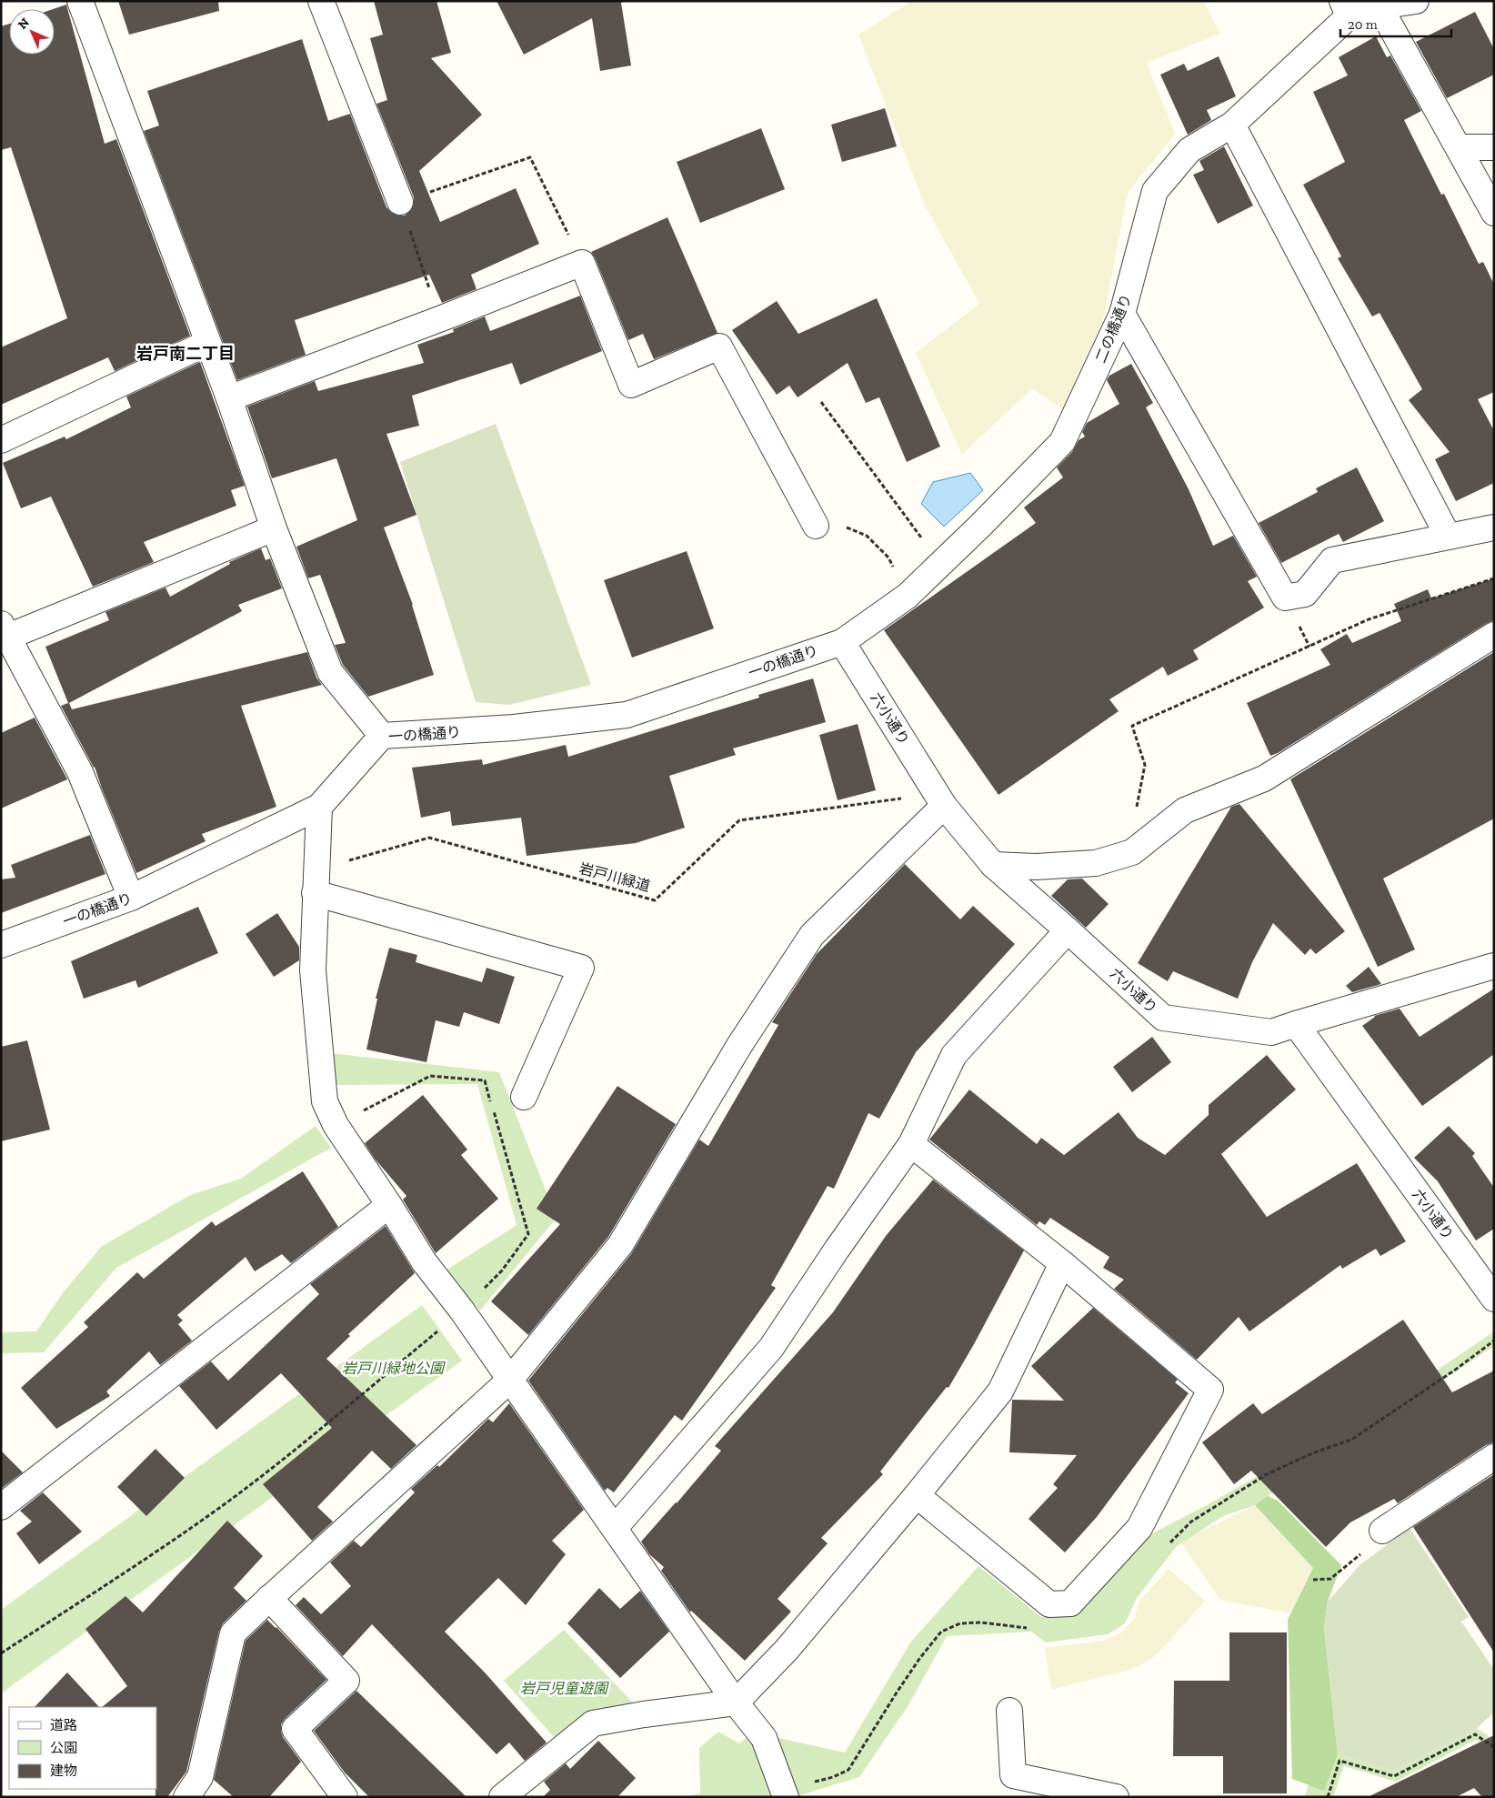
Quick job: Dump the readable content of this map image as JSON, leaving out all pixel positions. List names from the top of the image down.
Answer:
{
  "streets": {
    "street": ["二の橋通り", "一の橋通り", "六小通り"],
    "path": ["岩戸川緑道"]
  },
  "crossings": [
    ["二の橋通り", "一の橋通り"],
    ["二の橋通り", "六小通り"],
    ["一の橋通り", "六小通り"],
    ["六小通り", "岩戸川緑道"]
  ],
  "districts": ["岩戸南二丁目"],
  "parks": ["岩戸川緑地公園", "岩戸児童遊園"],
  "legend": ["道路", "公園", "建物"],
  "scale_bar": "20 m",
  "north": "top left"
}
